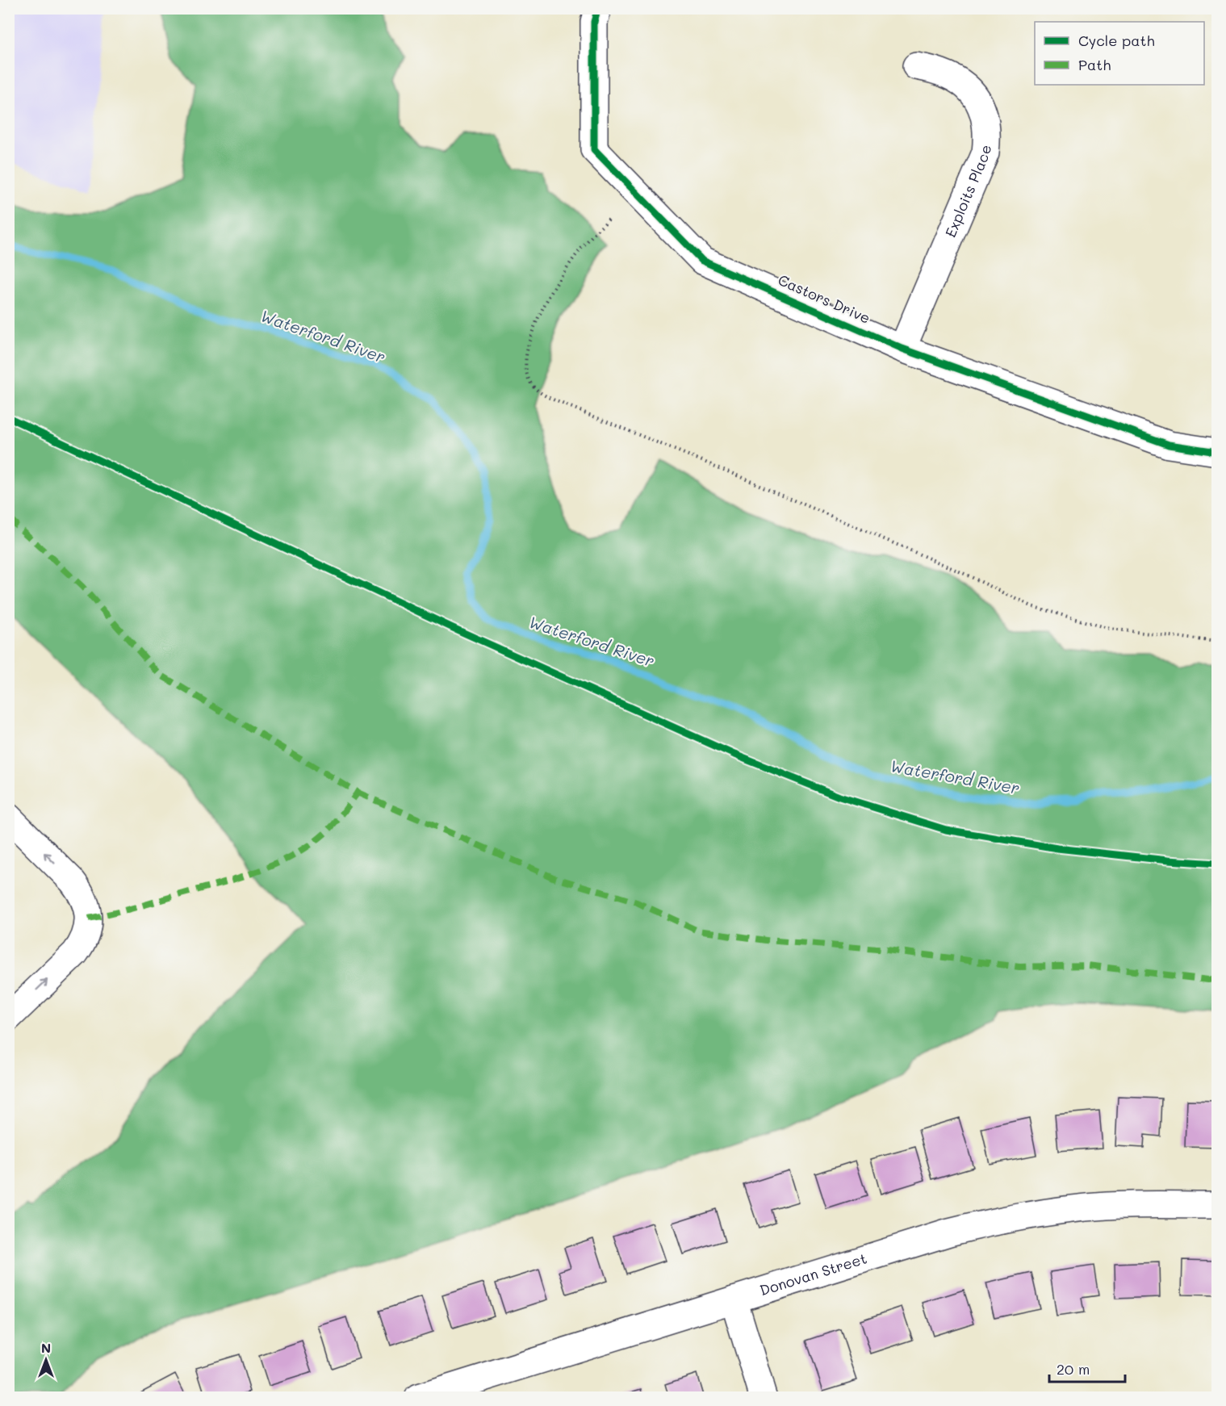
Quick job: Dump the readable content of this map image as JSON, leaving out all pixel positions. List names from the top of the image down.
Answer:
{
  "streets": {
    "street": ["Exploits Place", "Castors Drive", "Donovan Street"]
  },
  "crossings": [
    ["Exploits Place", "Castors Drive"]
  ],
  "water": ["Waterford River"],
  "legend": ["Cycle path", "Path"],
  "scale_bar": "20 m",
  "north": "top"
}
